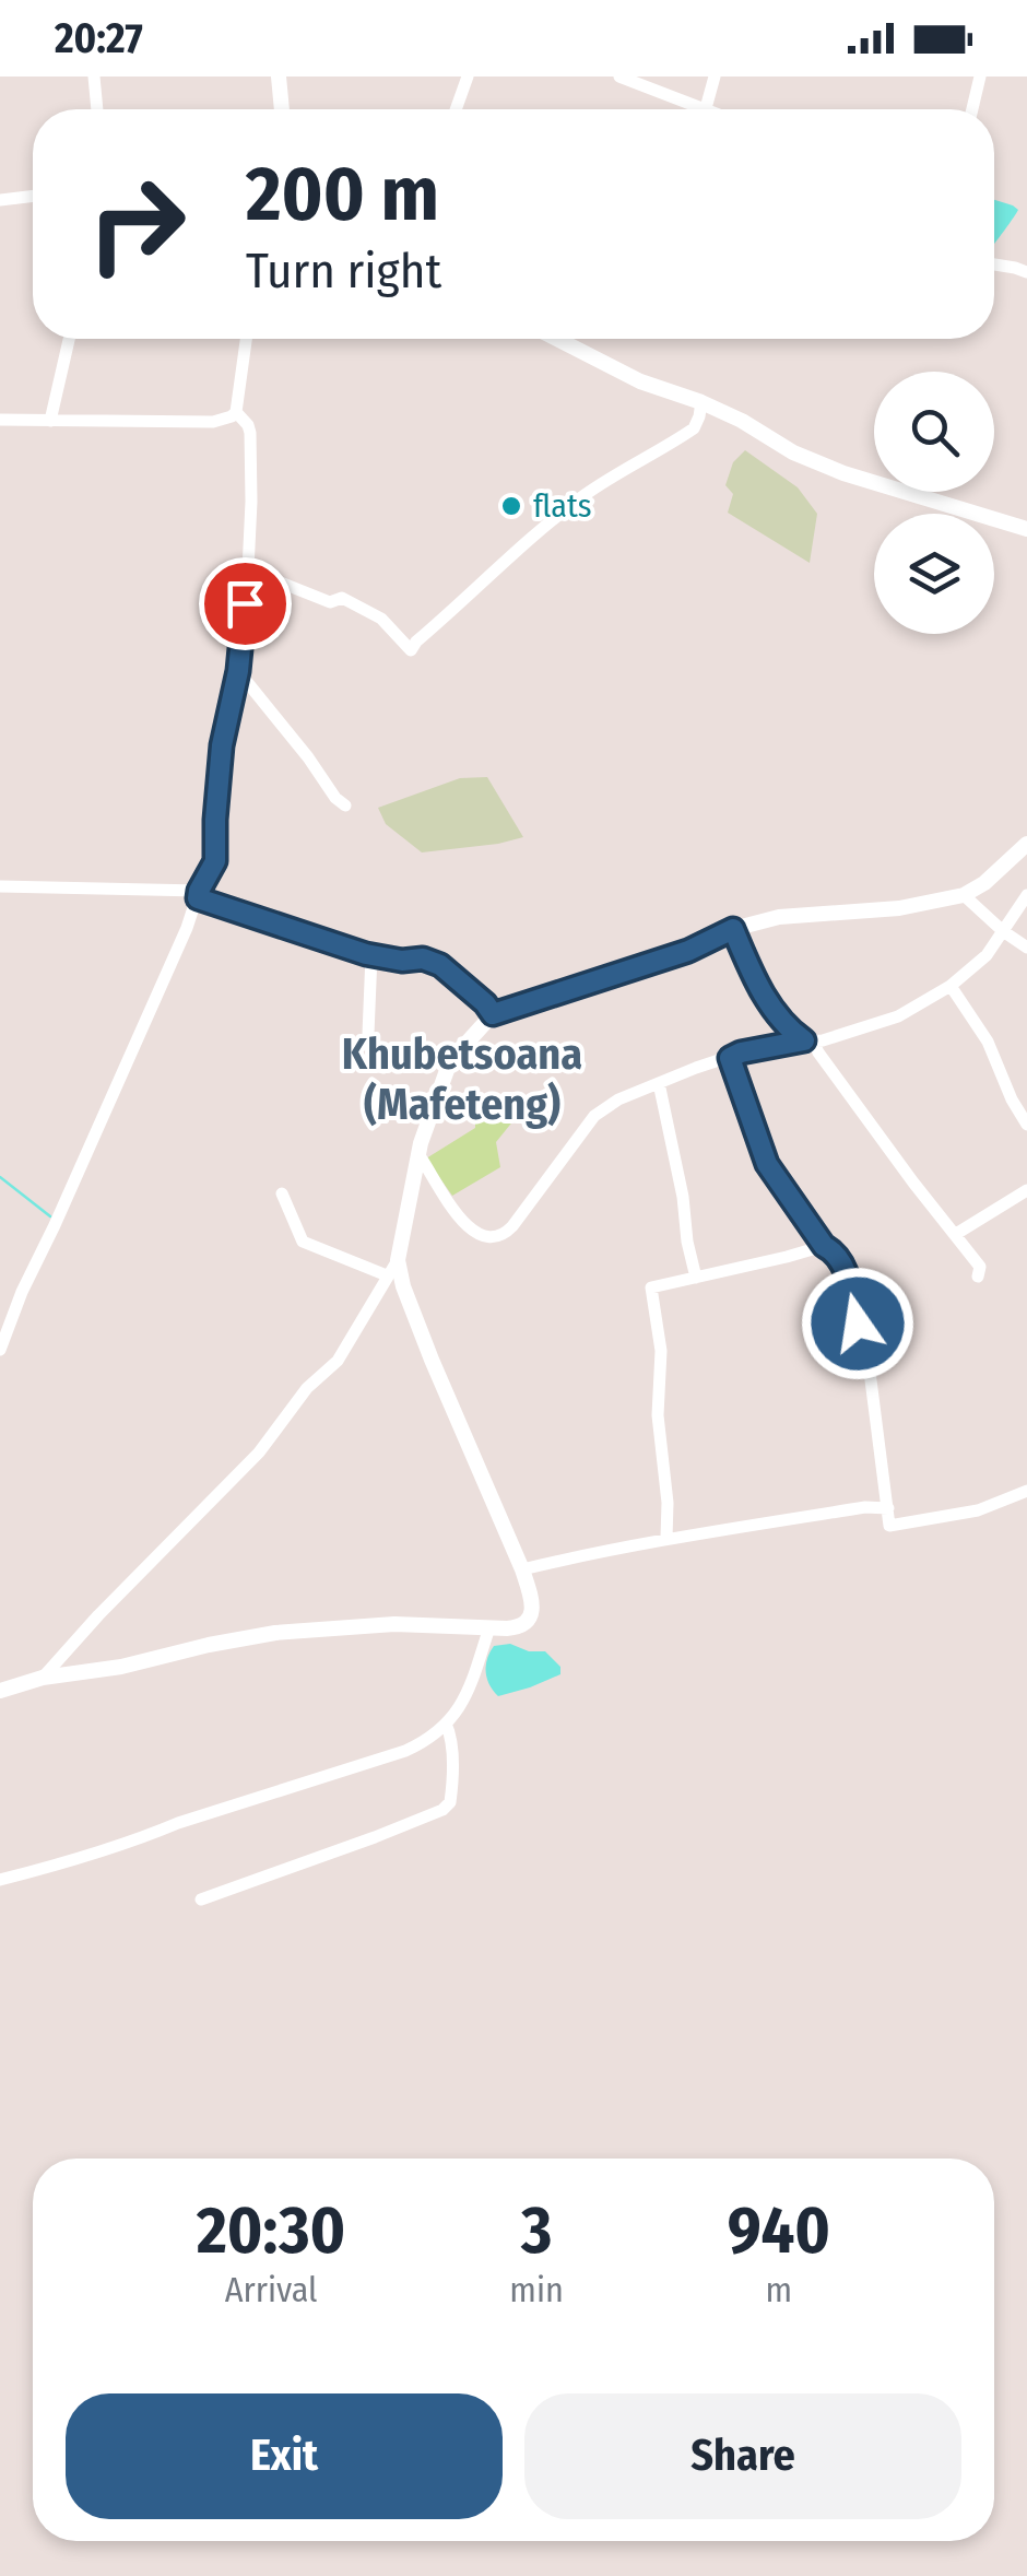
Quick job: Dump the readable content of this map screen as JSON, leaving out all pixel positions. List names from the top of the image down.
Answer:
{
  "districts": ["Khubetsoana (Mafeteng)"],
  "places": ["flats"],
  "page": {
    "status": "20:27",
    "turn": ["200 m", "Turn right"],
    "eta": [
      "20:30",
      "Arrival",
      "3",
      "min",
      "940",
      "m"
    ],
    "buttons": ["Exit", "Share"]
  }
}
